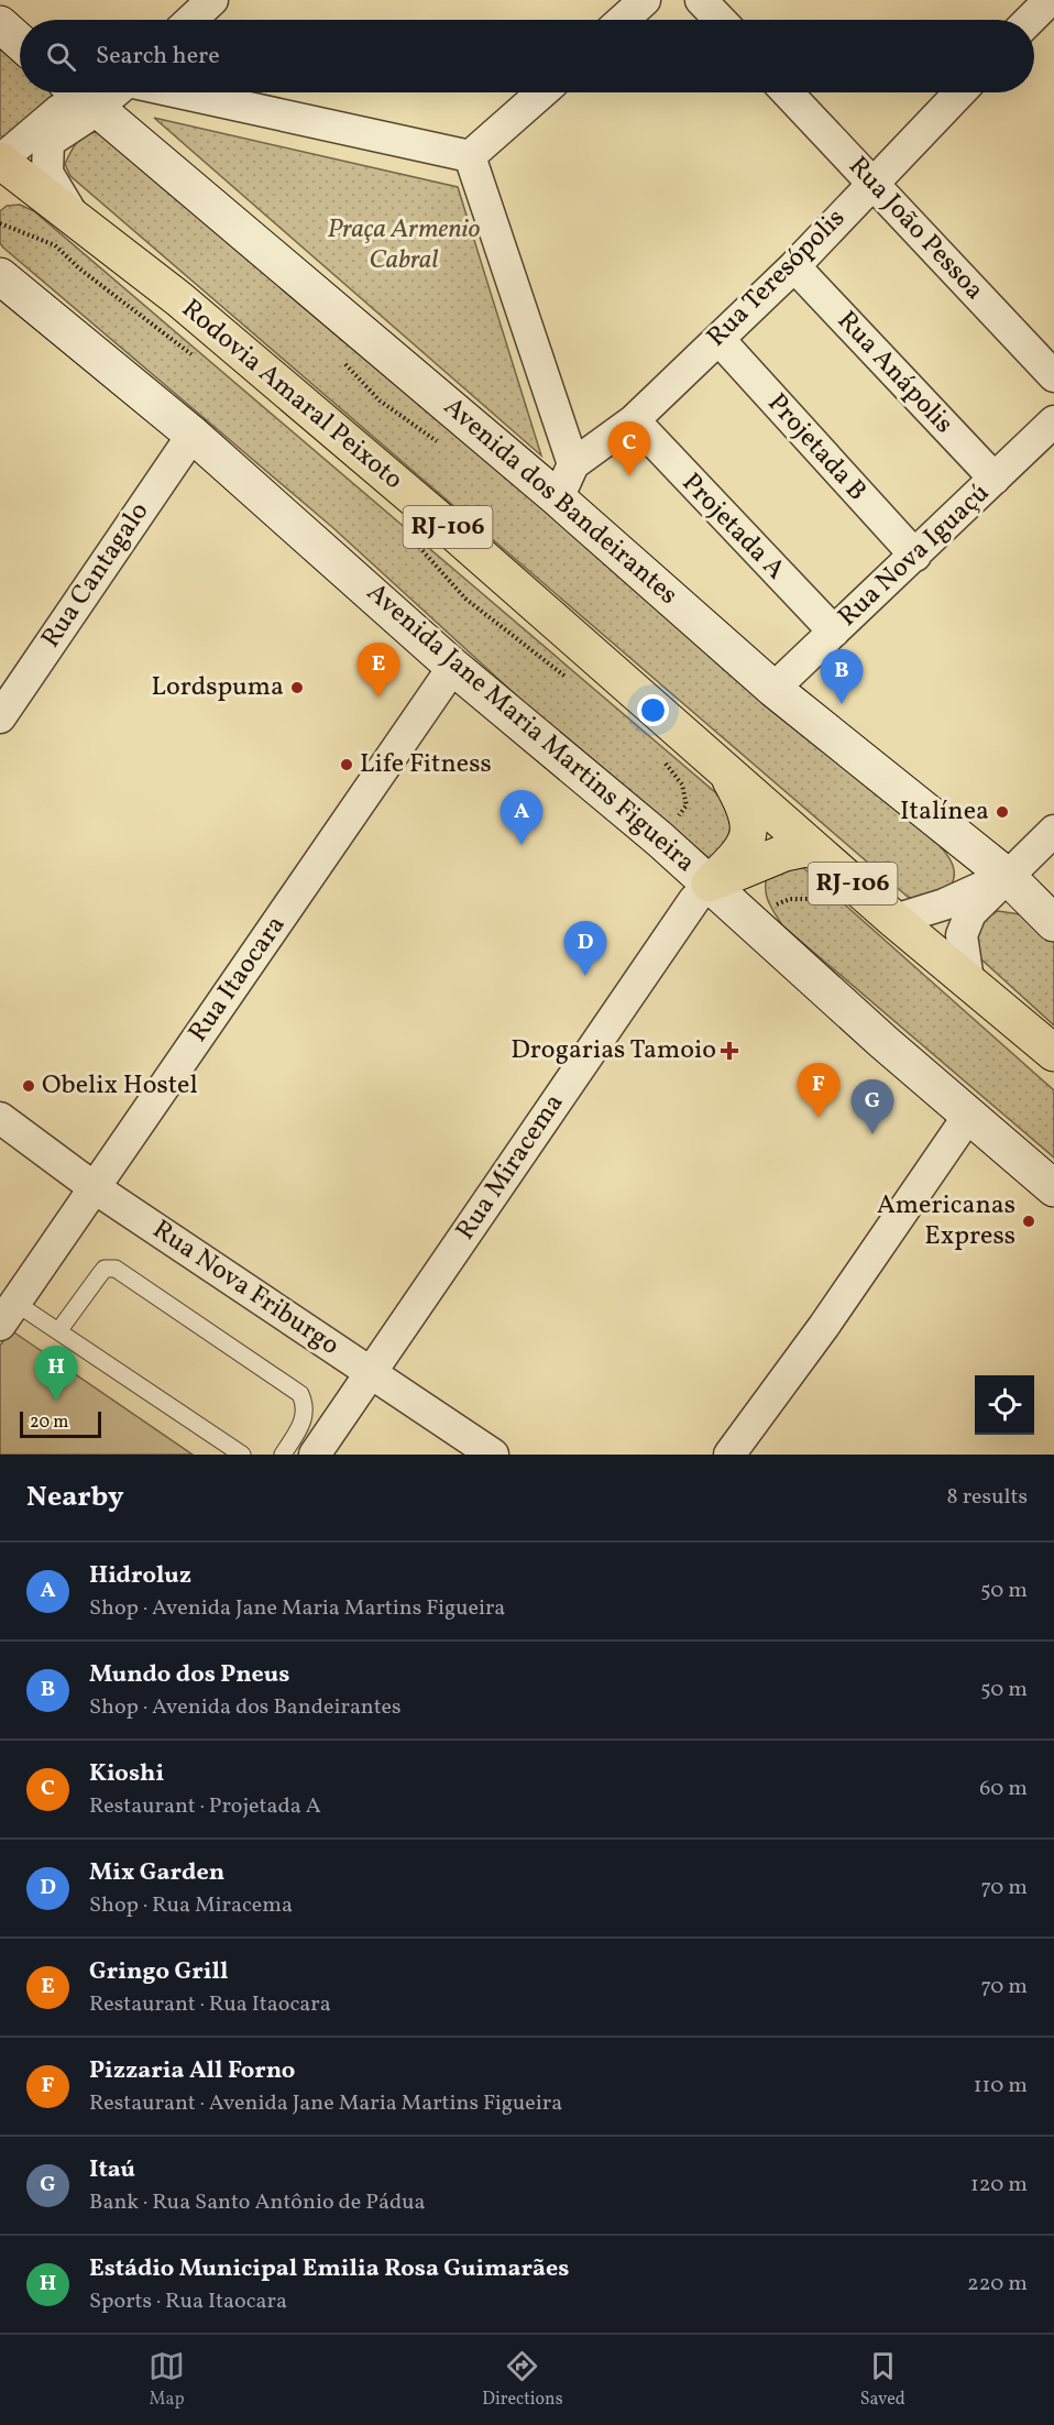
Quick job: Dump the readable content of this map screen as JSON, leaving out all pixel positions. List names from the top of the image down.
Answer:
{
  "streets": {
    "highway": ["Rodovia Amaral Peixoto", "RJ-106"],
    "main road": ["Avenida dos Bandeirantes", "Avenida Jane Maria Martins Figueira"],
    "street": [
      "Rua João Pessoa",
      "Rua Teresópolis",
      "Rua Anápolis",
      "Projetada B",
      "Projetada A",
      "Rua Nova Iguaçú",
      "Rua Cantagalo",
      "Rua Itaocara",
      "Rua Miracema",
      "Rua Nova Friburgo"
    ]
  },
  "crossings": [
    ["Rua João Pessoa", "Rua Teresópolis"],
    ["Rua Teresópolis", "Rua Anápolis"],
    ["Rua Teresópolis", "Projetada B"],
    ["Rua Teresópolis", "Projetada A"],
    ["Rua Anápolis", "Rua Nova Iguaçú"],
    ["Projetada B", "Rua Nova Iguaçú"],
    ["Avenida dos Bandeirantes", "Rua Nova Iguaçú"],
    ["Projetada A", "Rua Nova Iguaçú"],
    ["Rua Cantagalo", "Avenida Jane Maria Martins Figueira"],
    ["Avenida Jane Maria Martins Figueira", "Rua Itaocara"],
    ["Avenida Jane Maria Martins Figueira", "Rua Miracema"],
    ["Rua Itaocara", "Rua Nova Friburgo"],
    ["Rua Miracema", "Rua Nova Friburgo"]
  ],
  "parks": ["Praça Armenio Cabral"],
  "places": {
    "other": [
      "Lordspuma",
      "Life Fitness",
      "Italínea",
      "Obelix Hostel",
      "Americanas Express"
    ],
    "health": ["Drogarias Tamoio"]
  },
  "scale_bar": "20 m",
  "page": {
    "search": "Search here",
    "pins": [
      "C",
      "E",
      "B",
      "A",
      "D",
      "F",
      "G",
      "H"
    ],
    "scale": "20 m",
    "heading": ["Nearby", "8 results"],
    "list": [
      {
        "mark": "A",
        "name": "Hidroluz",
        "note": "Shop · Avenida Jane Maria Martins Figueira",
        "value": "50 m"
      },
      {
        "mark": "B",
        "name": "Mundo dos Pneus",
        "note": "Shop · Avenida dos Bandeirantes",
        "value": "50 m"
      },
      {
        "mark": "C",
        "name": "Kioshi",
        "note": "Restaurant · Projetada A",
        "value": "60 m"
      },
      {
        "mark": "D",
        "name": "Mix Garden",
        "note": "Shop · Rua Miracema",
        "value": "70 m"
      },
      {
        "mark": "E",
        "name": "Gringo Grill",
        "note": "Restaurant · Rua Itaocara",
        "value": "70 m"
      },
      {
        "mark": "F",
        "name": "Pizzaria All Forno",
        "note": "Restaurant · Avenida Jane Maria Martins Figueira",
        "value": "110 m"
      },
      {
        "mark": "G",
        "name": "Itaú",
        "note": "Bank · Rua Santo Antônio de Pádua",
        "value": "120 m"
      },
      {
        "mark": "H",
        "name": "Estádio Municipal Emilia Rosa Guimarães",
        "note": "Sports · Rua Itaocara",
        "value": "220 m"
      }
    ],
    "nav": ["Map", "Directions", "Saved"]
  }
}
